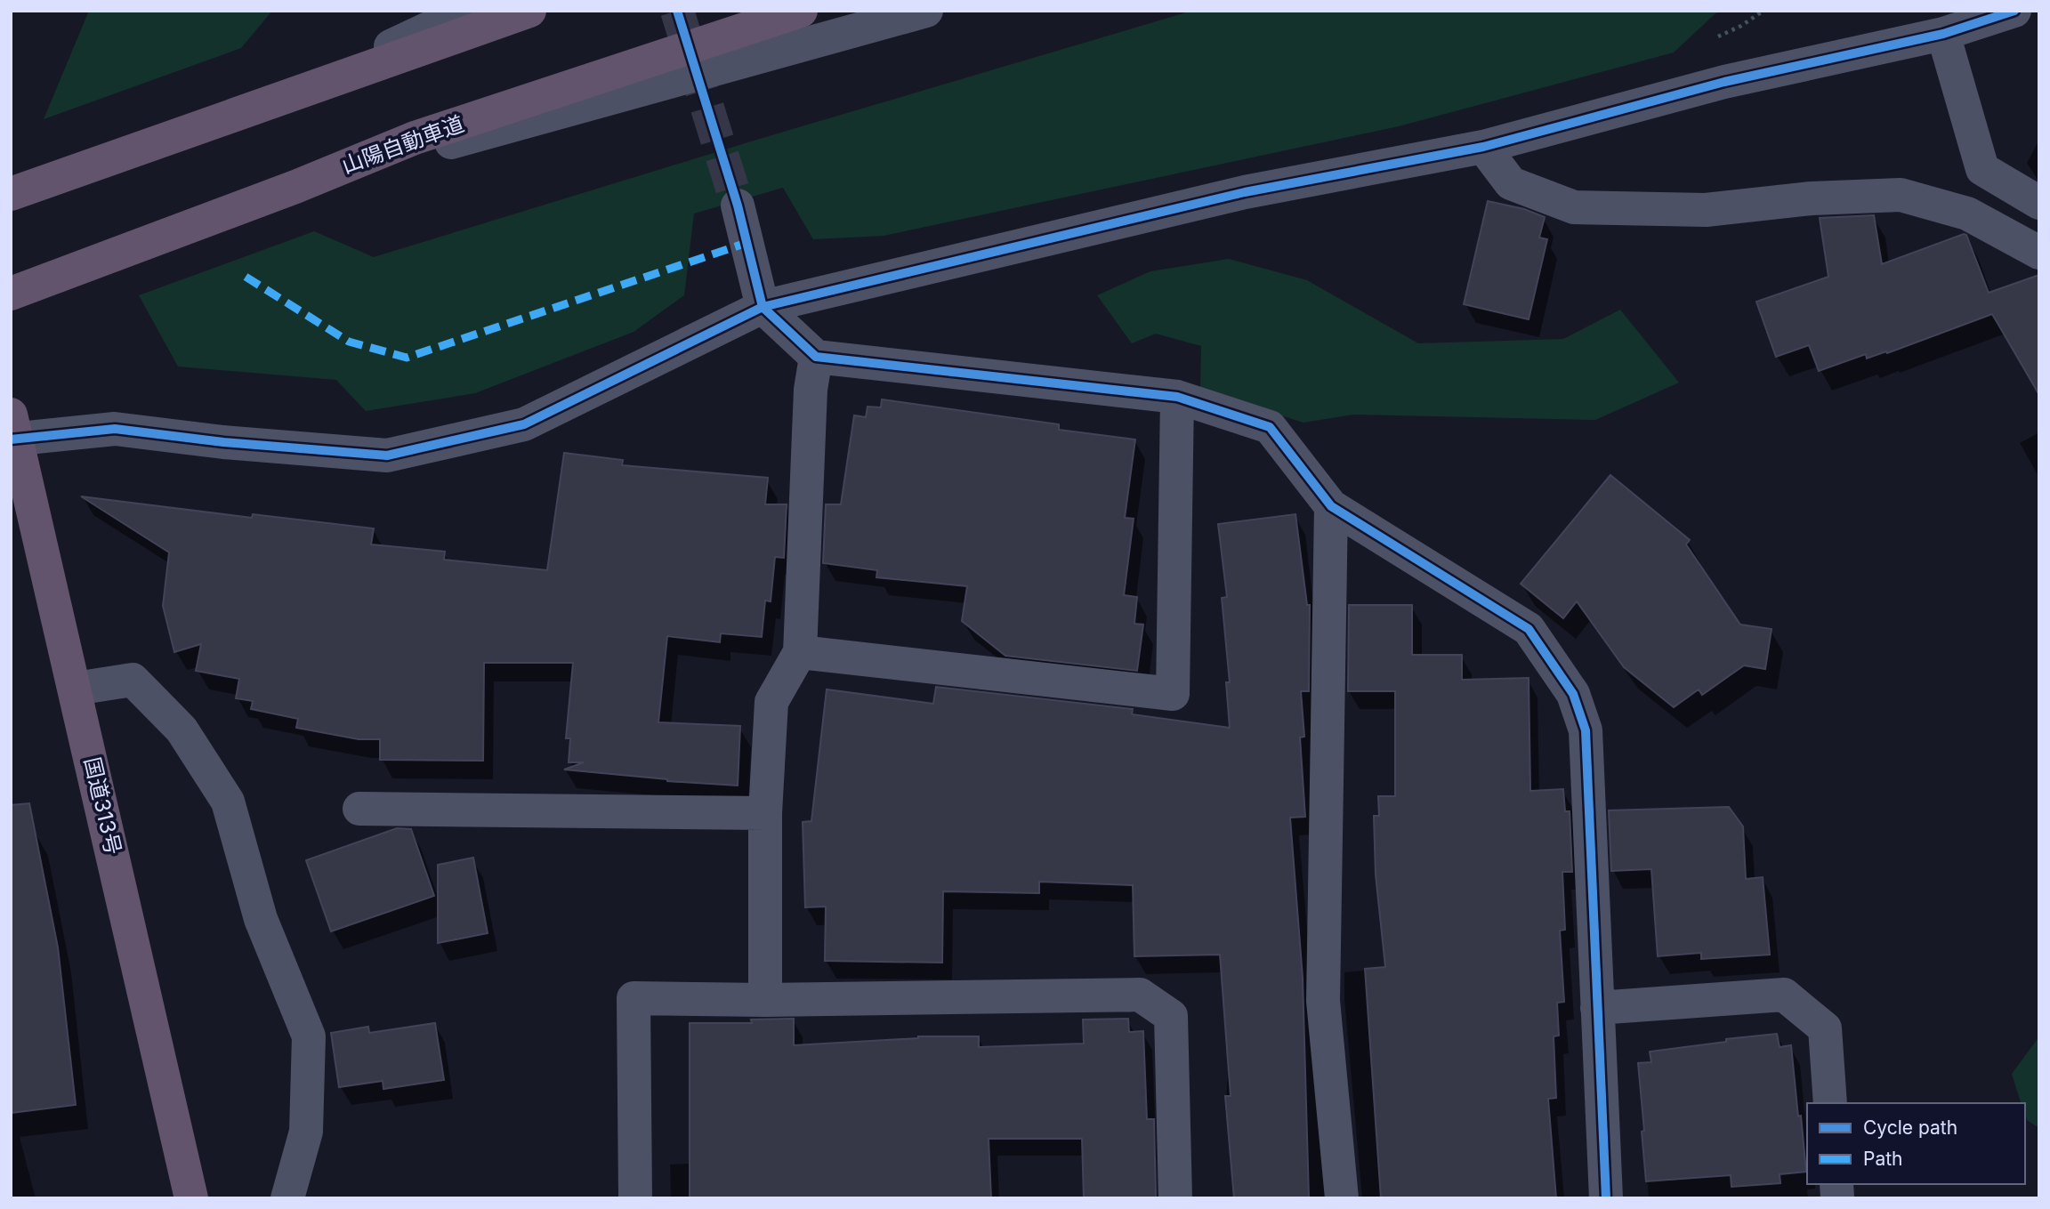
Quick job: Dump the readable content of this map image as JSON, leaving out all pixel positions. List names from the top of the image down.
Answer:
{
  "streets": {
    "highway": ["山陽自動車道", "国道313号"]
  },
  "legend": ["Cycle path", "Path"]
}
